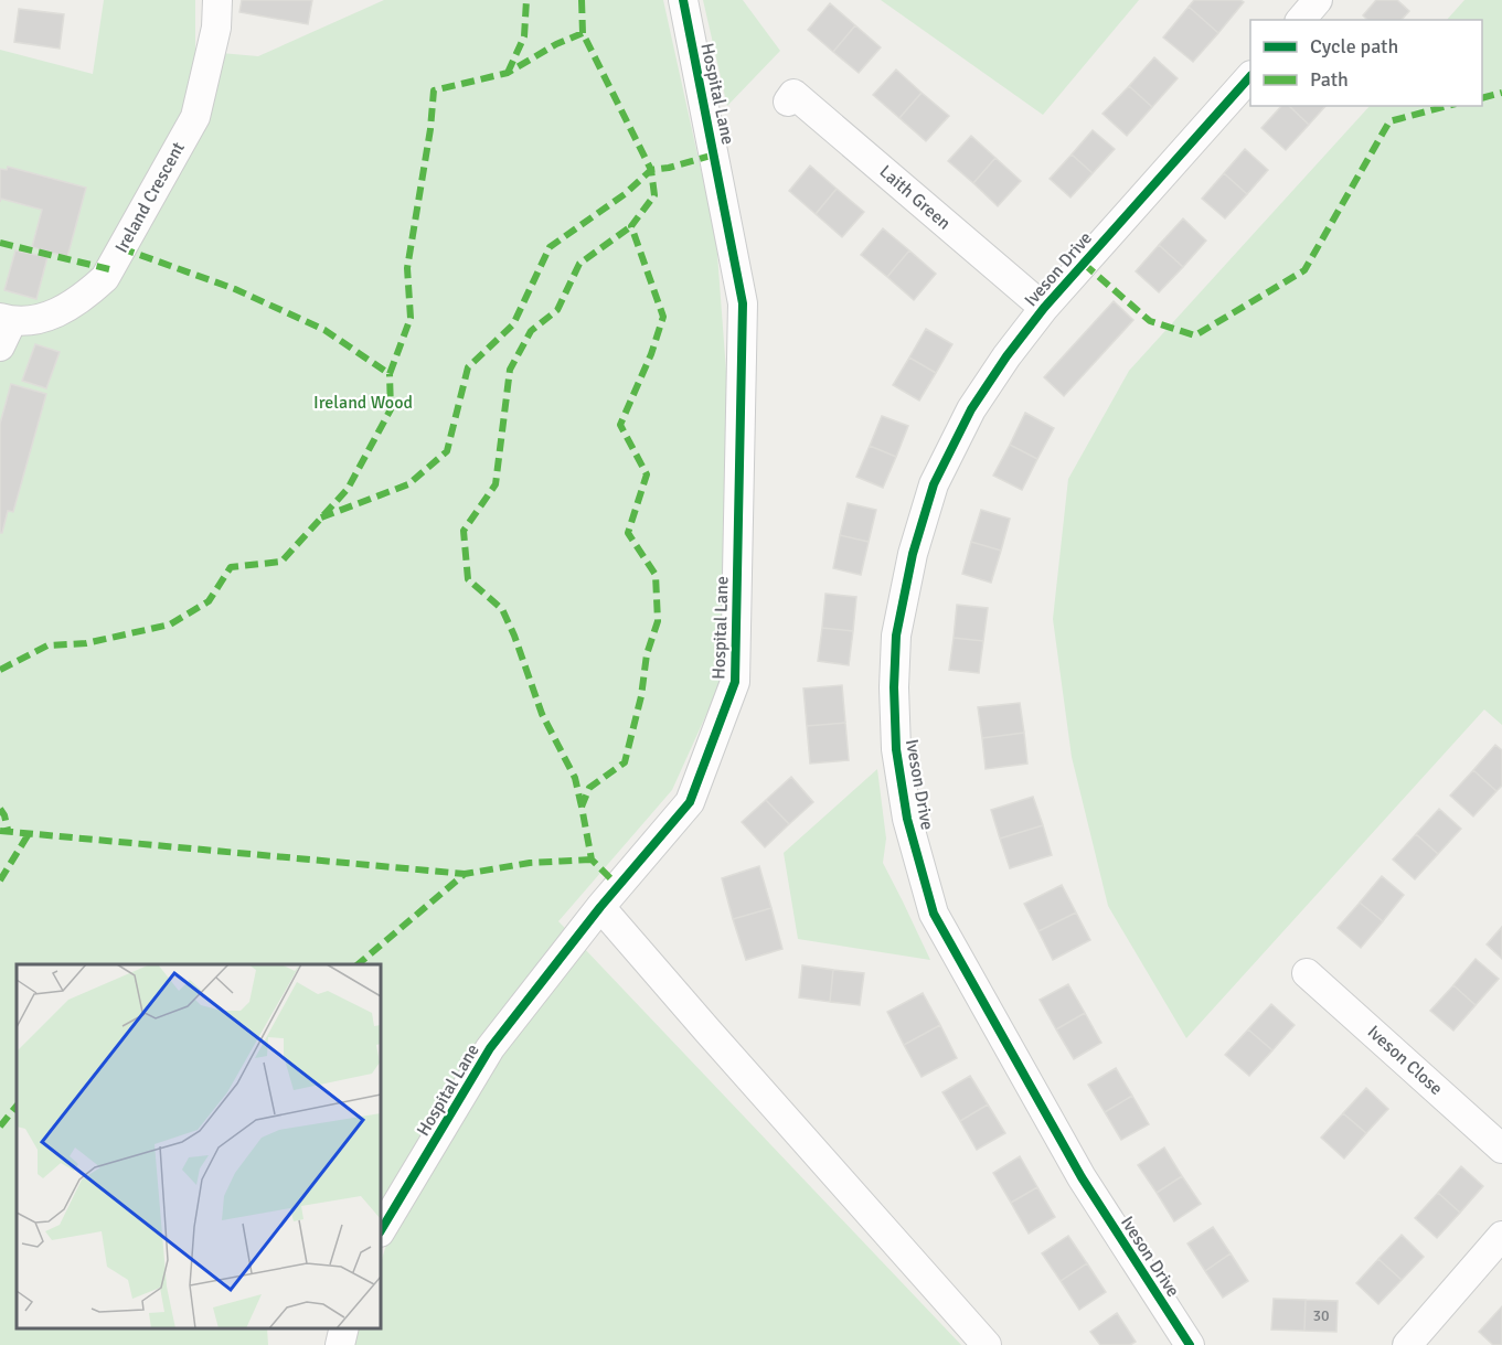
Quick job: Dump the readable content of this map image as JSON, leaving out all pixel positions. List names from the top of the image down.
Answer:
{
  "streets": {
    "street": [
      "Hospital Lane",
      "Ireland Crescent",
      "Laith Green",
      "Iveson Drive",
      "Iveson Close"
    ]
  },
  "crossings": [
    ["Laith Green", "Iveson Drive"]
  ],
  "parks": ["Ireland Wood"],
  "house_numbers": ["30"],
  "legend": ["Cycle path", "Path"]
}
